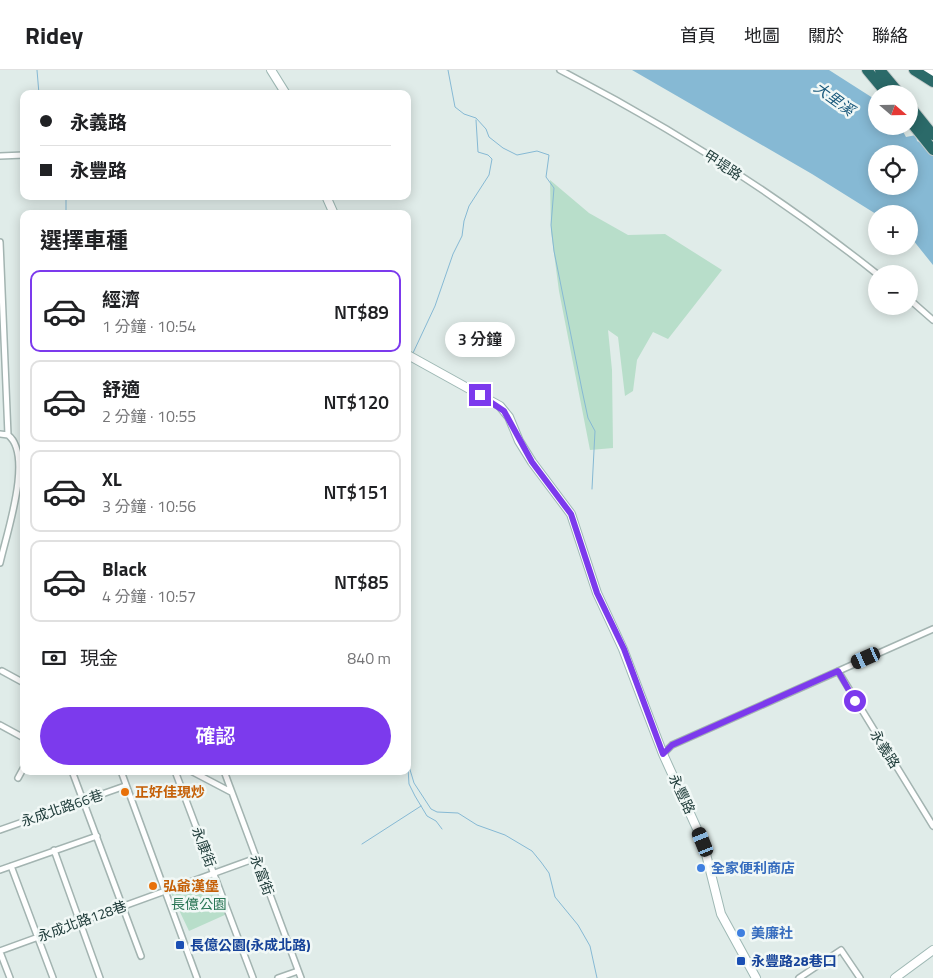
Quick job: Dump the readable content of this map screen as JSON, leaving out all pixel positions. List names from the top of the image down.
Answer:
{
  "streets": {
    "street": [
      "甲堤路",
      "永義路",
      "永豐路",
      "永成北路66巷",
      "永康街",
      "永富街",
      "永成北路128巷"
    ]
  },
  "crossings": [
    ["永康街", "永成北路128巷"],
    ["永富街", "永成北路128巷"]
  ],
  "water": ["大里溪"],
  "parks": ["長億公園"],
  "places": {
    "other": [
      "正好佳現炒",
      "全家便利商店",
      "弘爺漢堡",
      "美廉社"
    ],
    "transit": ["長億公園(永成北路)", "永豐路28巷口"]
  },
  "north": "right",
  "page": {
    "header": "Ridey",
    "nav": [
      "首頁",
      "地圖",
      "關於",
      "聯絡"
    ],
    "map_buttons": ["+", "−"],
    "banner": ["永義路", "永豐路"],
    "heading": "選擇車種",
    "list": [
      {
        "name": "經濟",
        "note": "1 分鐘 · 10:54",
        "value": "NT$89"
      },
      {
        "name": "舒適",
        "note": "2 分鐘 · 10:55",
        "value": "NT$120"
      },
      {
        "name": "XL",
        "note": "3 分鐘 · 10:56",
        "value": "NT$151"
      },
      {
        "name": "Black",
        "note": "4 分鐘 · 10:57",
        "value": "NT$85"
      }
    ],
    "bubble": "3 分鐘",
    "pay": ["現金", "840 m"],
    "buttons": "確認"
  }
}
